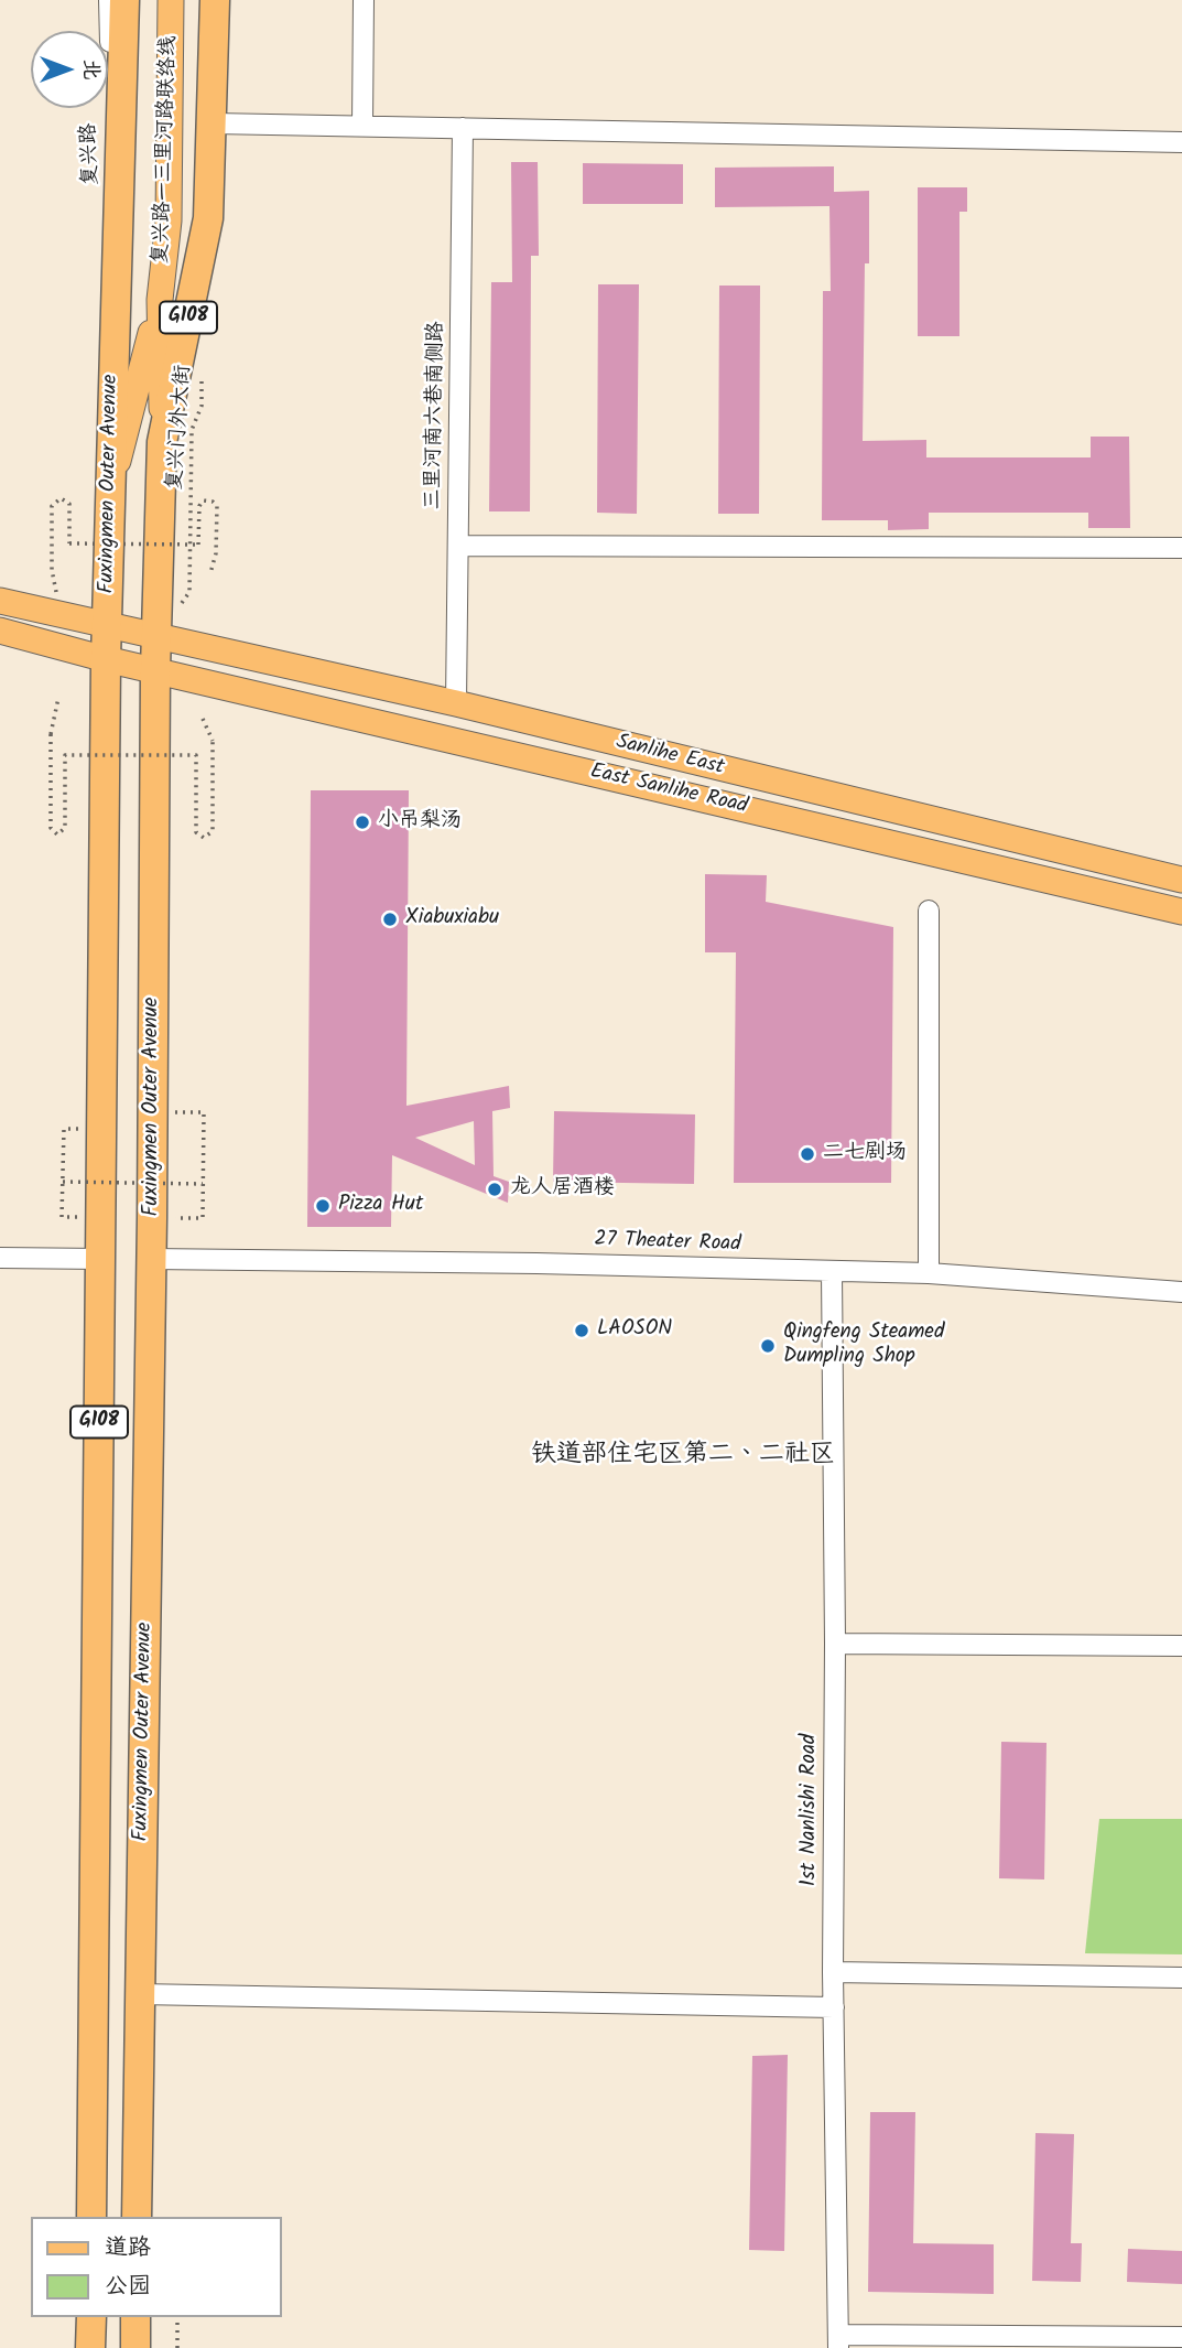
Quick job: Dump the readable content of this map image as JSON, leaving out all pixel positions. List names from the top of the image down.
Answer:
{
  "streets": {
    "highway": ["G108", "Fuxingmen Outer Avenue"],
    "main road": ["复兴路—三里河路联络线", "Sanlihe East", "East Sanlihe Road"],
    "street": [
      "复兴路",
      "三里河南六巷南侧路",
      "27 Theater Road",
      "1st Nanlishi Road"
    ],
    "path": ["复兴门外大街"]
  },
  "crossings": [
    ["复兴路", "Fuxingmen Outer Avenue"],
    ["三里河南六巷南侧路", "Sanlihe East"],
    ["复兴门外大街", "Fuxingmen Outer Avenue"],
    ["复兴门外大街", "Sanlihe East"],
    ["Fuxingmen Outer Avenue", "Sanlihe East"],
    ["Fuxingmen Outer Avenue", "East Sanlihe Road"],
    ["Fuxingmen Outer Avenue", "27 Theater Road"],
    ["27 Theater Road", "1st Nanlishi Road"]
  ],
  "districts": ["铁道部住宅区第二、二社区"],
  "places": [
    "小吊梨汤",
    "Xiabuxiabu",
    "二七剧场",
    "龙人居酒楼",
    "Pizza Hut",
    "LAOSON",
    "Qingfeng Steamed Dumpling Shop"
  ],
  "legend": ["道路", "公园"],
  "north": "right"
}
